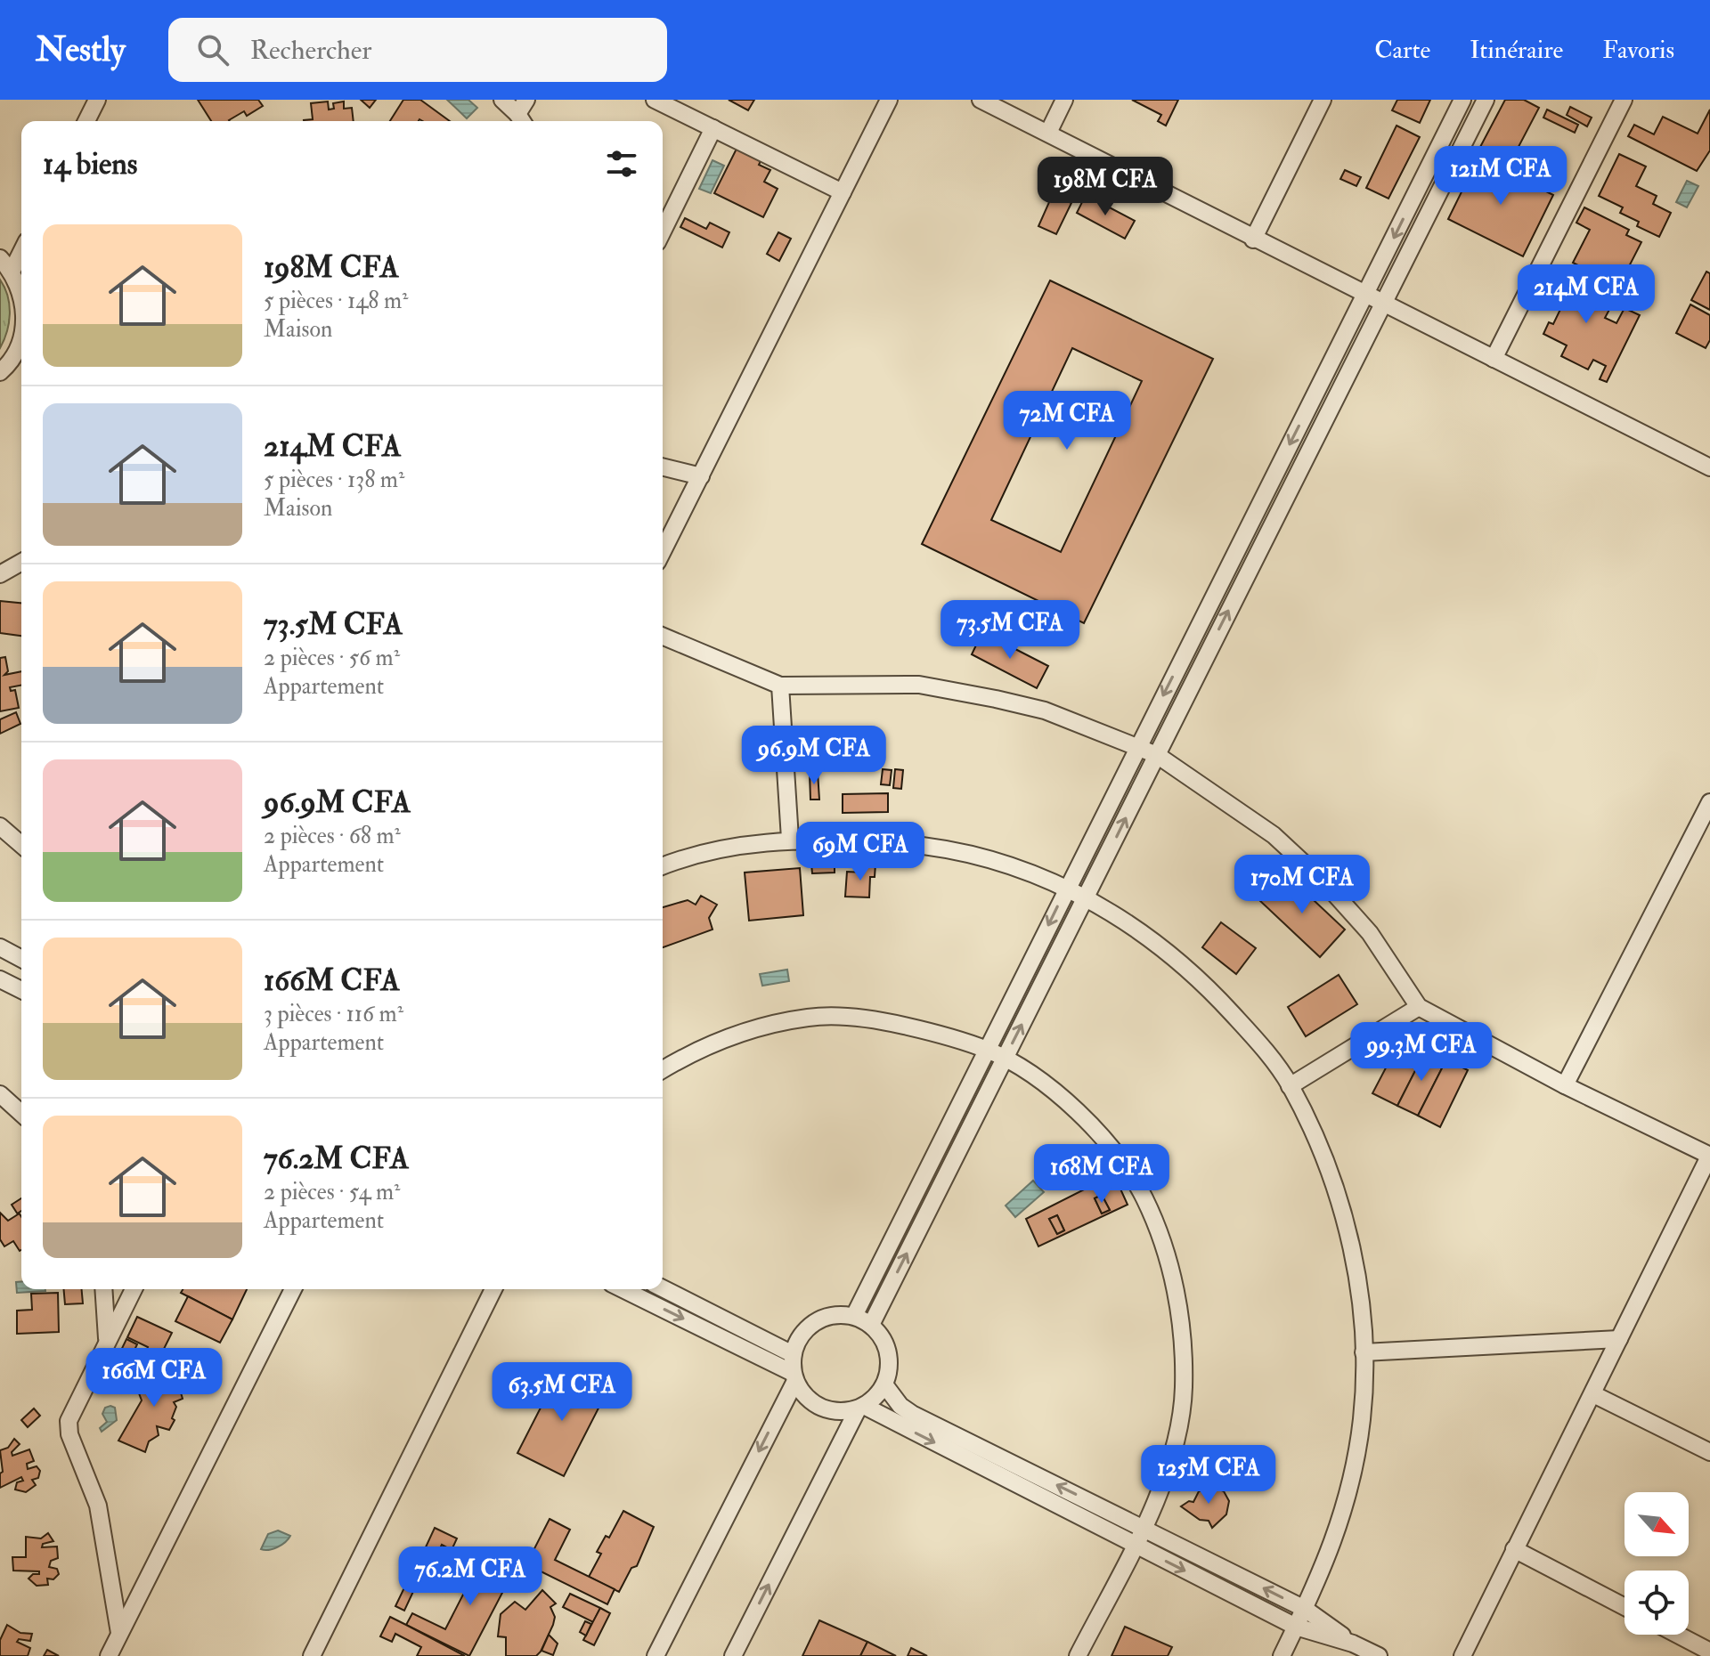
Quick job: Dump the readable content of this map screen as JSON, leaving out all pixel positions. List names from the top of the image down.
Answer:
{
  "north": "bottom right",
  "page": {
    "header": "Nestly",
    "search": "Rechercher",
    "nav": ["Carte", "Itinéraire", "Favoris"],
    "heading": "14 biens",
    "price": [
      "121M CFA",
      "198M CFA",
      "214M CFA",
      "72M CFA",
      "73.5M CFA",
      "96.9M CFA",
      "69M CFA",
      "170M CFA",
      "99.3M CFA",
      "168M CFA",
      "166M CFA",
      "63.5M CFA",
      "125M CFA",
      "76.2M CFA"
    ],
    "list": [
      {
        "name": "198M CFA",
        "note": "5 pièces · 148 m² · Maison"
      },
      {
        "name": "214M CFA",
        "note": "5 pièces · 138 m² · Maison"
      },
      {
        "name": "73.5M CFA",
        "note": "2 pièces · 56 m² · Appartement"
      },
      {
        "name": "96.9M CFA",
        "note": "2 pièces · 68 m² · Appartement"
      },
      {
        "name": "166M CFA",
        "note": "3 pièces · 116 m² · Appartement"
      },
      {
        "name": "76.2M CFA",
        "note": "2 pièces · 54 m² · Appartement"
      }
    ]
  }
}
